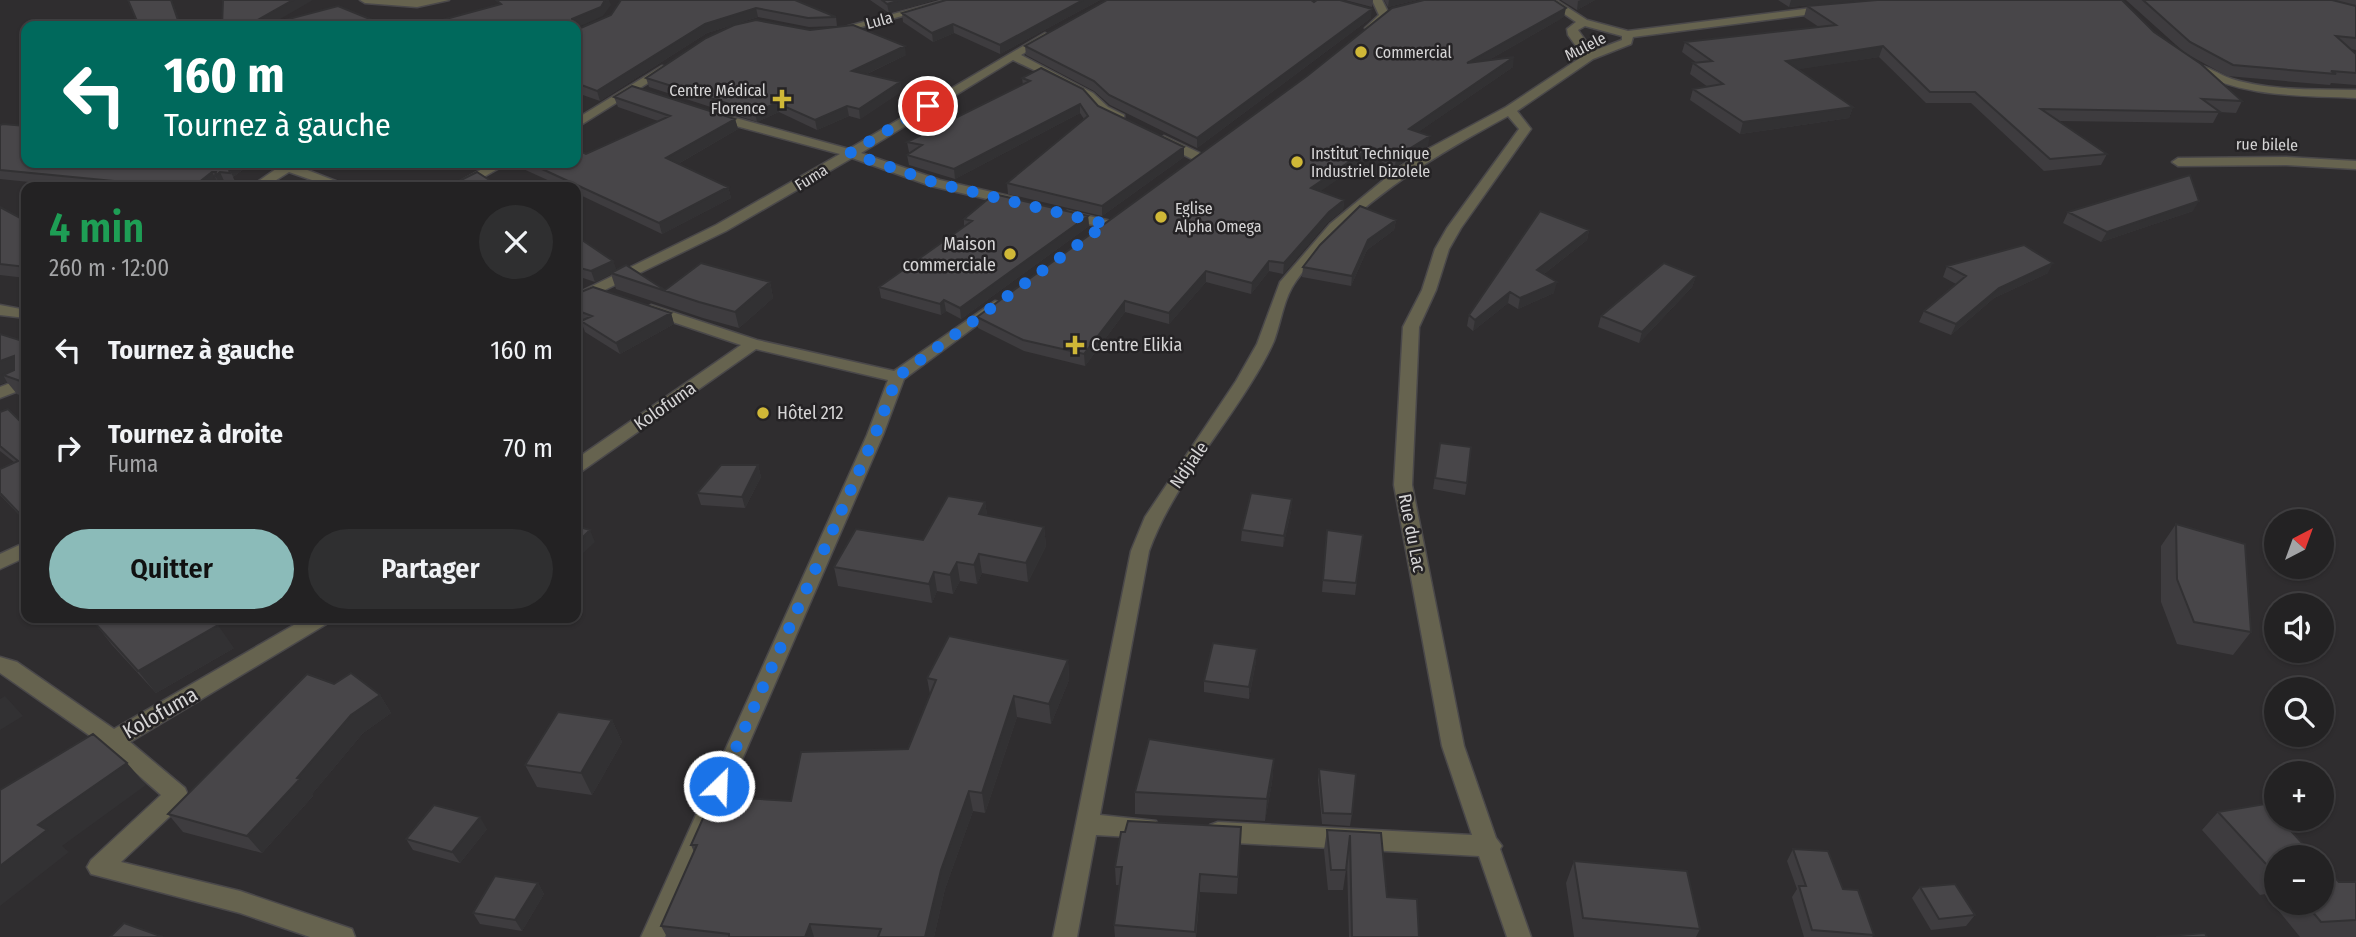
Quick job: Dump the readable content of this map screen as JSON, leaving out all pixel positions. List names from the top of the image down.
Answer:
{
  "streets": {
    "street": [
      "Lula",
      "Mulele",
      "rue bilele",
      "Fuma",
      "Kolofuma",
      "Ndjiale",
      "Rue du Lac"
    ]
  },
  "crossings": [
    ["Mulele", "Ndjiale"],
    ["Mulele", "Rue du Lac"],
    ["Ndjiale", "Rue du Lac"]
  ],
  "places": {
    "other": [
      "Commercial",
      "Institut Technique Industriel Dizolele",
      "Eglise Alpha Omega",
      "Maison commerciale",
      "Hôtel 212"
    ],
    "health": ["Centre Médical Florence", "Centre Elikia"]
  },
  "north": "top right",
  "page": {
    "turn": ["160 m", "Tournez à gauche"],
    "heading": ["4 min", "260 m · 12:00"],
    "list": [
      {
        "name": "Tournez à gauche",
        "value": "160 m"
      },
      {
        "name": "Tournez à droite",
        "note": "Fuma",
        "value": "70 m"
      }
    ],
    "map_buttons": ["+", "−"],
    "buttons": ["Quitter", "Partager"]
  }
}
